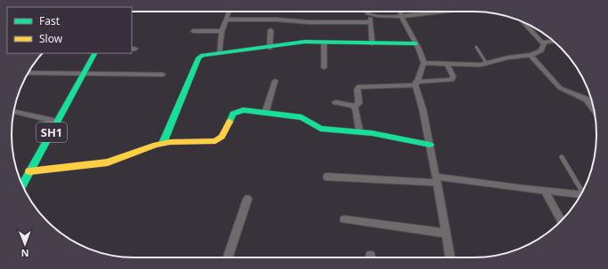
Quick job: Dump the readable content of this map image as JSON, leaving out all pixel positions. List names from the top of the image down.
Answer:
{
  "streets": {
    "street": ["SH1"]
  },
  "legend": ["Fast", "Slow"],
  "north": "bottom"
}
